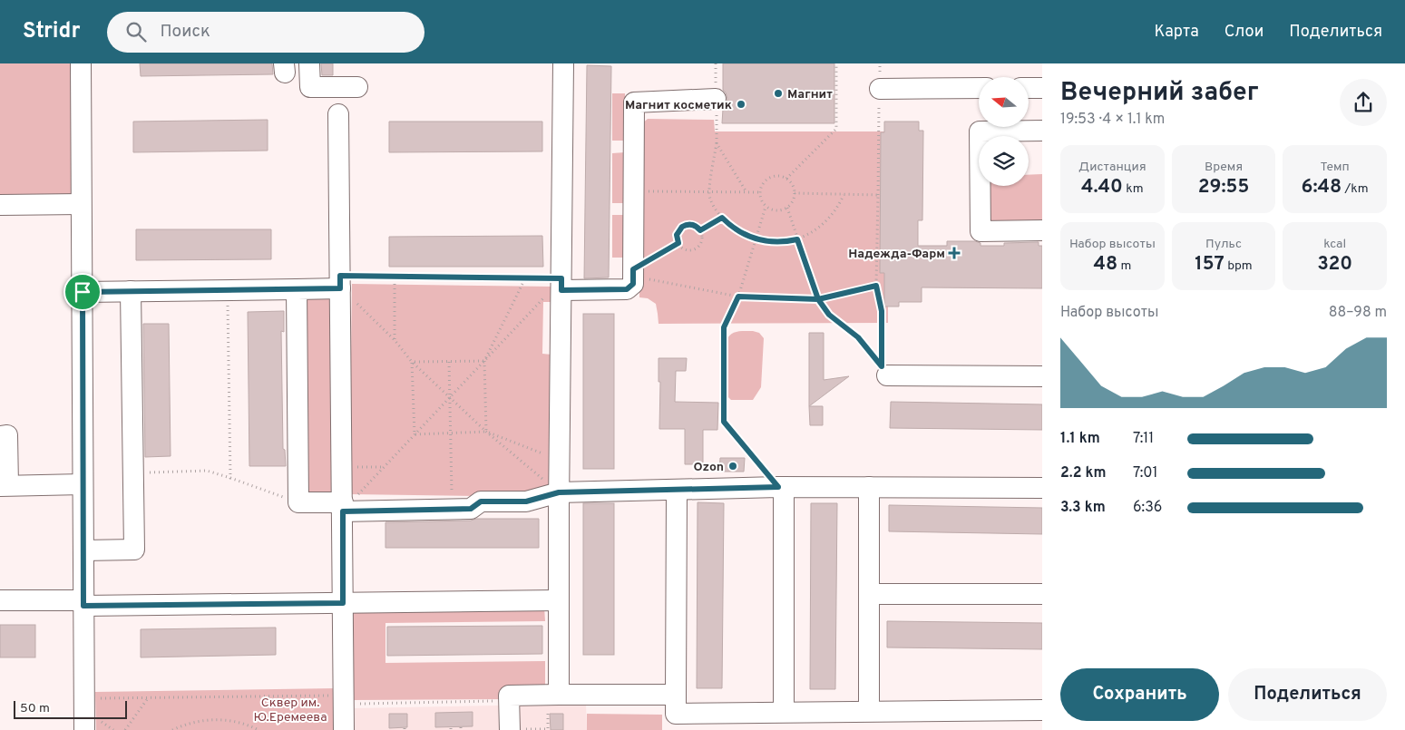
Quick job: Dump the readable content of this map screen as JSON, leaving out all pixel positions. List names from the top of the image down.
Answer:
{
  "parks": ["Сквер им. Ю.Еремеева"],
  "places": {
    "other": ["Магнит", "Магнит косметик", "Ozon"],
    "health": ["Надежда-Фарм"]
  },
  "scale_bar": "50 m",
  "north": "left",
  "page": {
    "header": "Stridr",
    "search": "Поиск",
    "nav": ["Карта", "Слои", "Поделиться"],
    "heading": ["Вечерний забег", "19:53 · 4 × 1.1 km"],
    "stats": [
      ["Дистанция", "4.40 km"],
      ["Время", "29:55"],
      ["Темп", "6:48 /km"],
      ["Набор высоты", "48 m"],
      ["Пульс", "157 bpm"],
      ["kcal", "320"]
    ],
    "chart": ["Набор высоты", "88–98 m"],
    "list": [
      {
        "name": "1.1 km",
        "note": "7:11"
      },
      {
        "name": "2.2 km",
        "note": "7:01"
      },
      {
        "name": "3.3 km",
        "note": "6:36"
      }
    ],
    "buttons": ["Сохранить", "Поделиться"],
    "scale": "50 m"
  }
}
